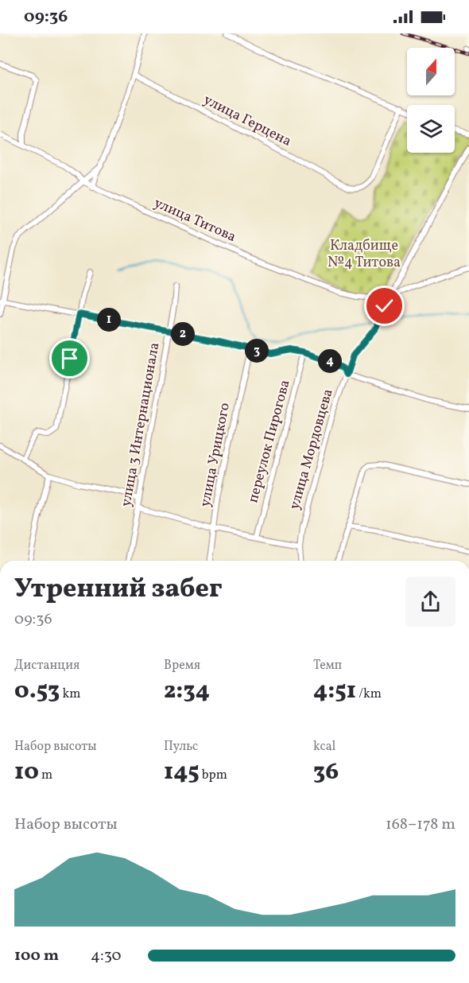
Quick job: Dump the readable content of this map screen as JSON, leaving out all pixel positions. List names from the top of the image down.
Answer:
{
  "streets": {
    "street": [
      "улица Герцена",
      "улица Титова",
      "улица 3 Интернационала",
      "переулок Пирогова",
      "улица Мордовцева",
      "улица Урицкого"
    ]
  },
  "crossings": [
    ["улица Титова", "улица Мордовцева"]
  ],
  "parks": ["Кладбище №4 Титова"],
  "north": "top",
  "page": {
    "status": "09:36",
    "pins": [
      "1",
      "2",
      "3",
      "4"
    ],
    "heading": ["Утренний забег", "09:36"],
    "stats": [
      ["Дистанция", "0.53 km"],
      ["Время", "2:34"],
      ["Темп", "4:51 /km"],
      ["Набор высоты", "10 m"],
      ["Пульс", "145 bpm"],
      ["kcal", "36"]
    ],
    "chart": ["Набор высоты", "168–178 m"],
    "list": [
      {
        "name": "100 m",
        "note": "4:30"
      }
    ]
  }
}
